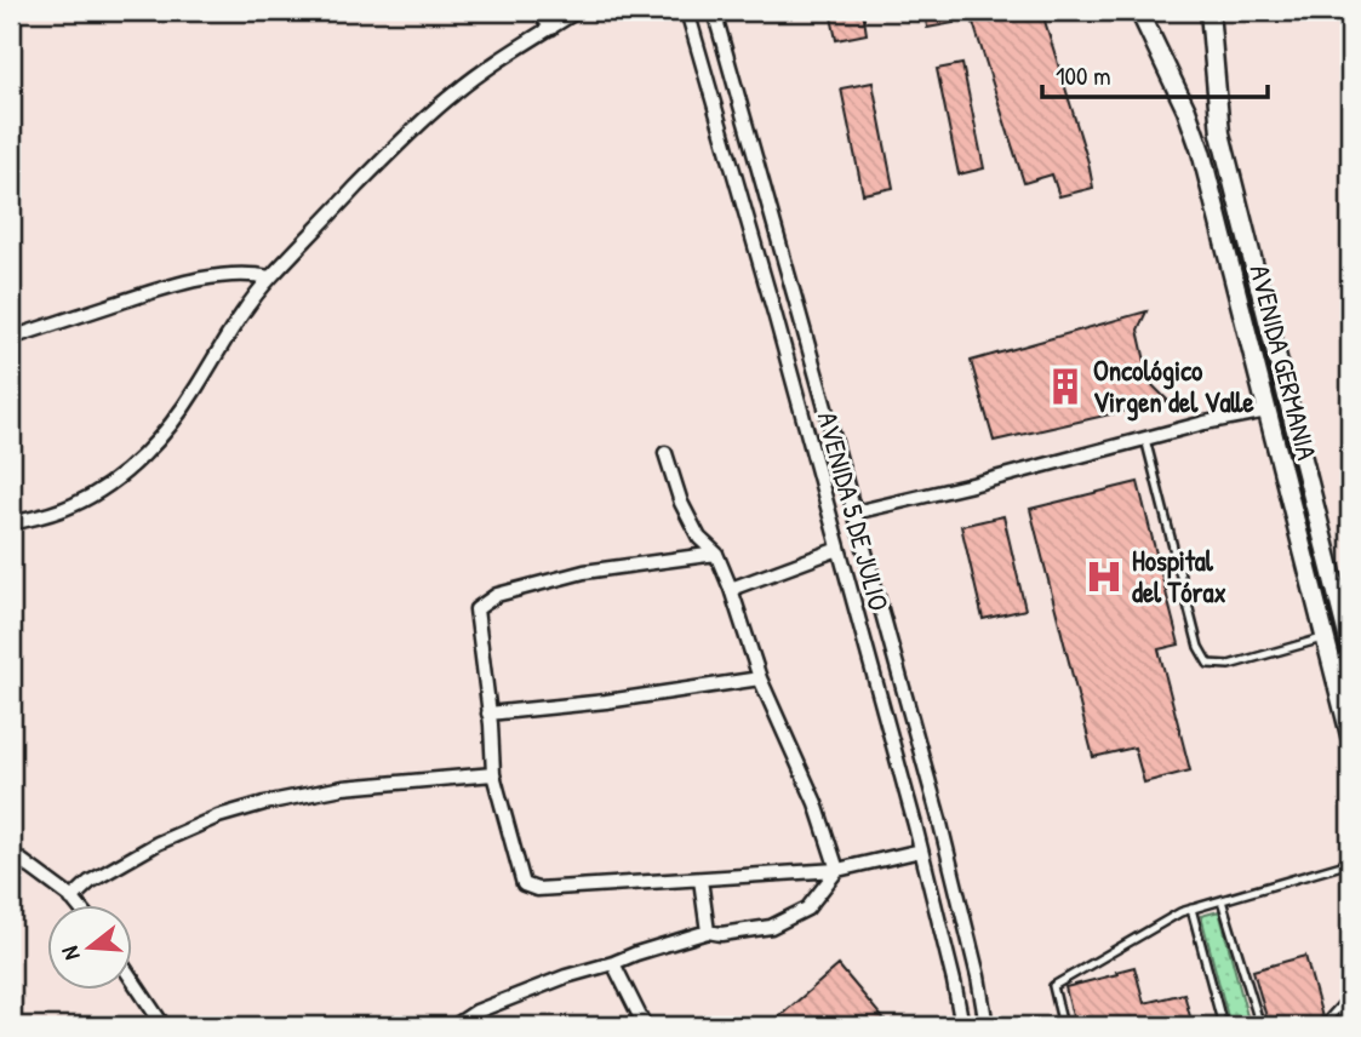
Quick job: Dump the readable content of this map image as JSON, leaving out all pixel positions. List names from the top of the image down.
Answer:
{
  "streets": {
    "street": ["AVENIDA GERMANIA", "AVENIDA 5 DE JULIO"]
  },
  "places": {
    "building": ["Oncológico Virgen del Valle"],
    "hospital": ["Hospital del Tórax"]
  },
  "scale_bar": "100 m",
  "north": "left"
}
